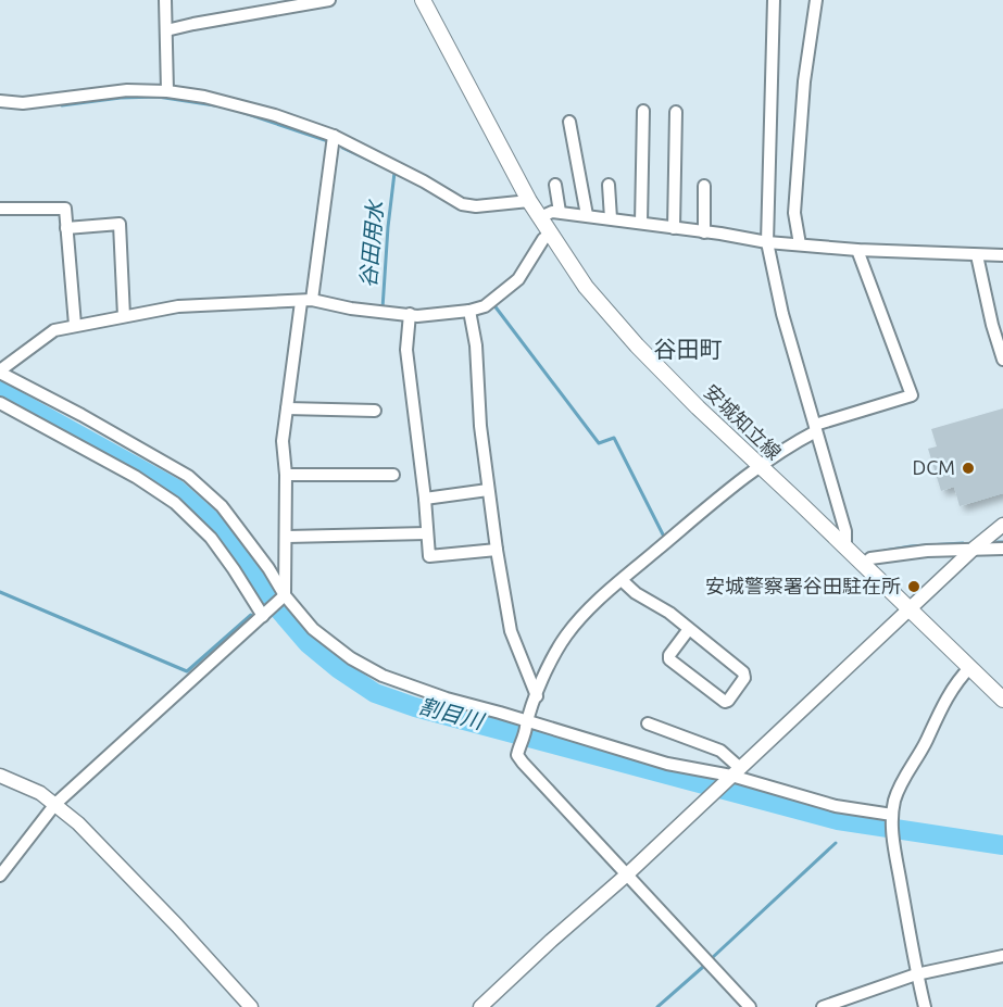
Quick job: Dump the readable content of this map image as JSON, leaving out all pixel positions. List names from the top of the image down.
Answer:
{
  "streets": {
    "main road": ["安城知立線"]
  },
  "districts": ["谷田町"],
  "water": ["谷田用水", "割目川"],
  "places": ["DCM", "安城警察署谷田駐在所"]
}
